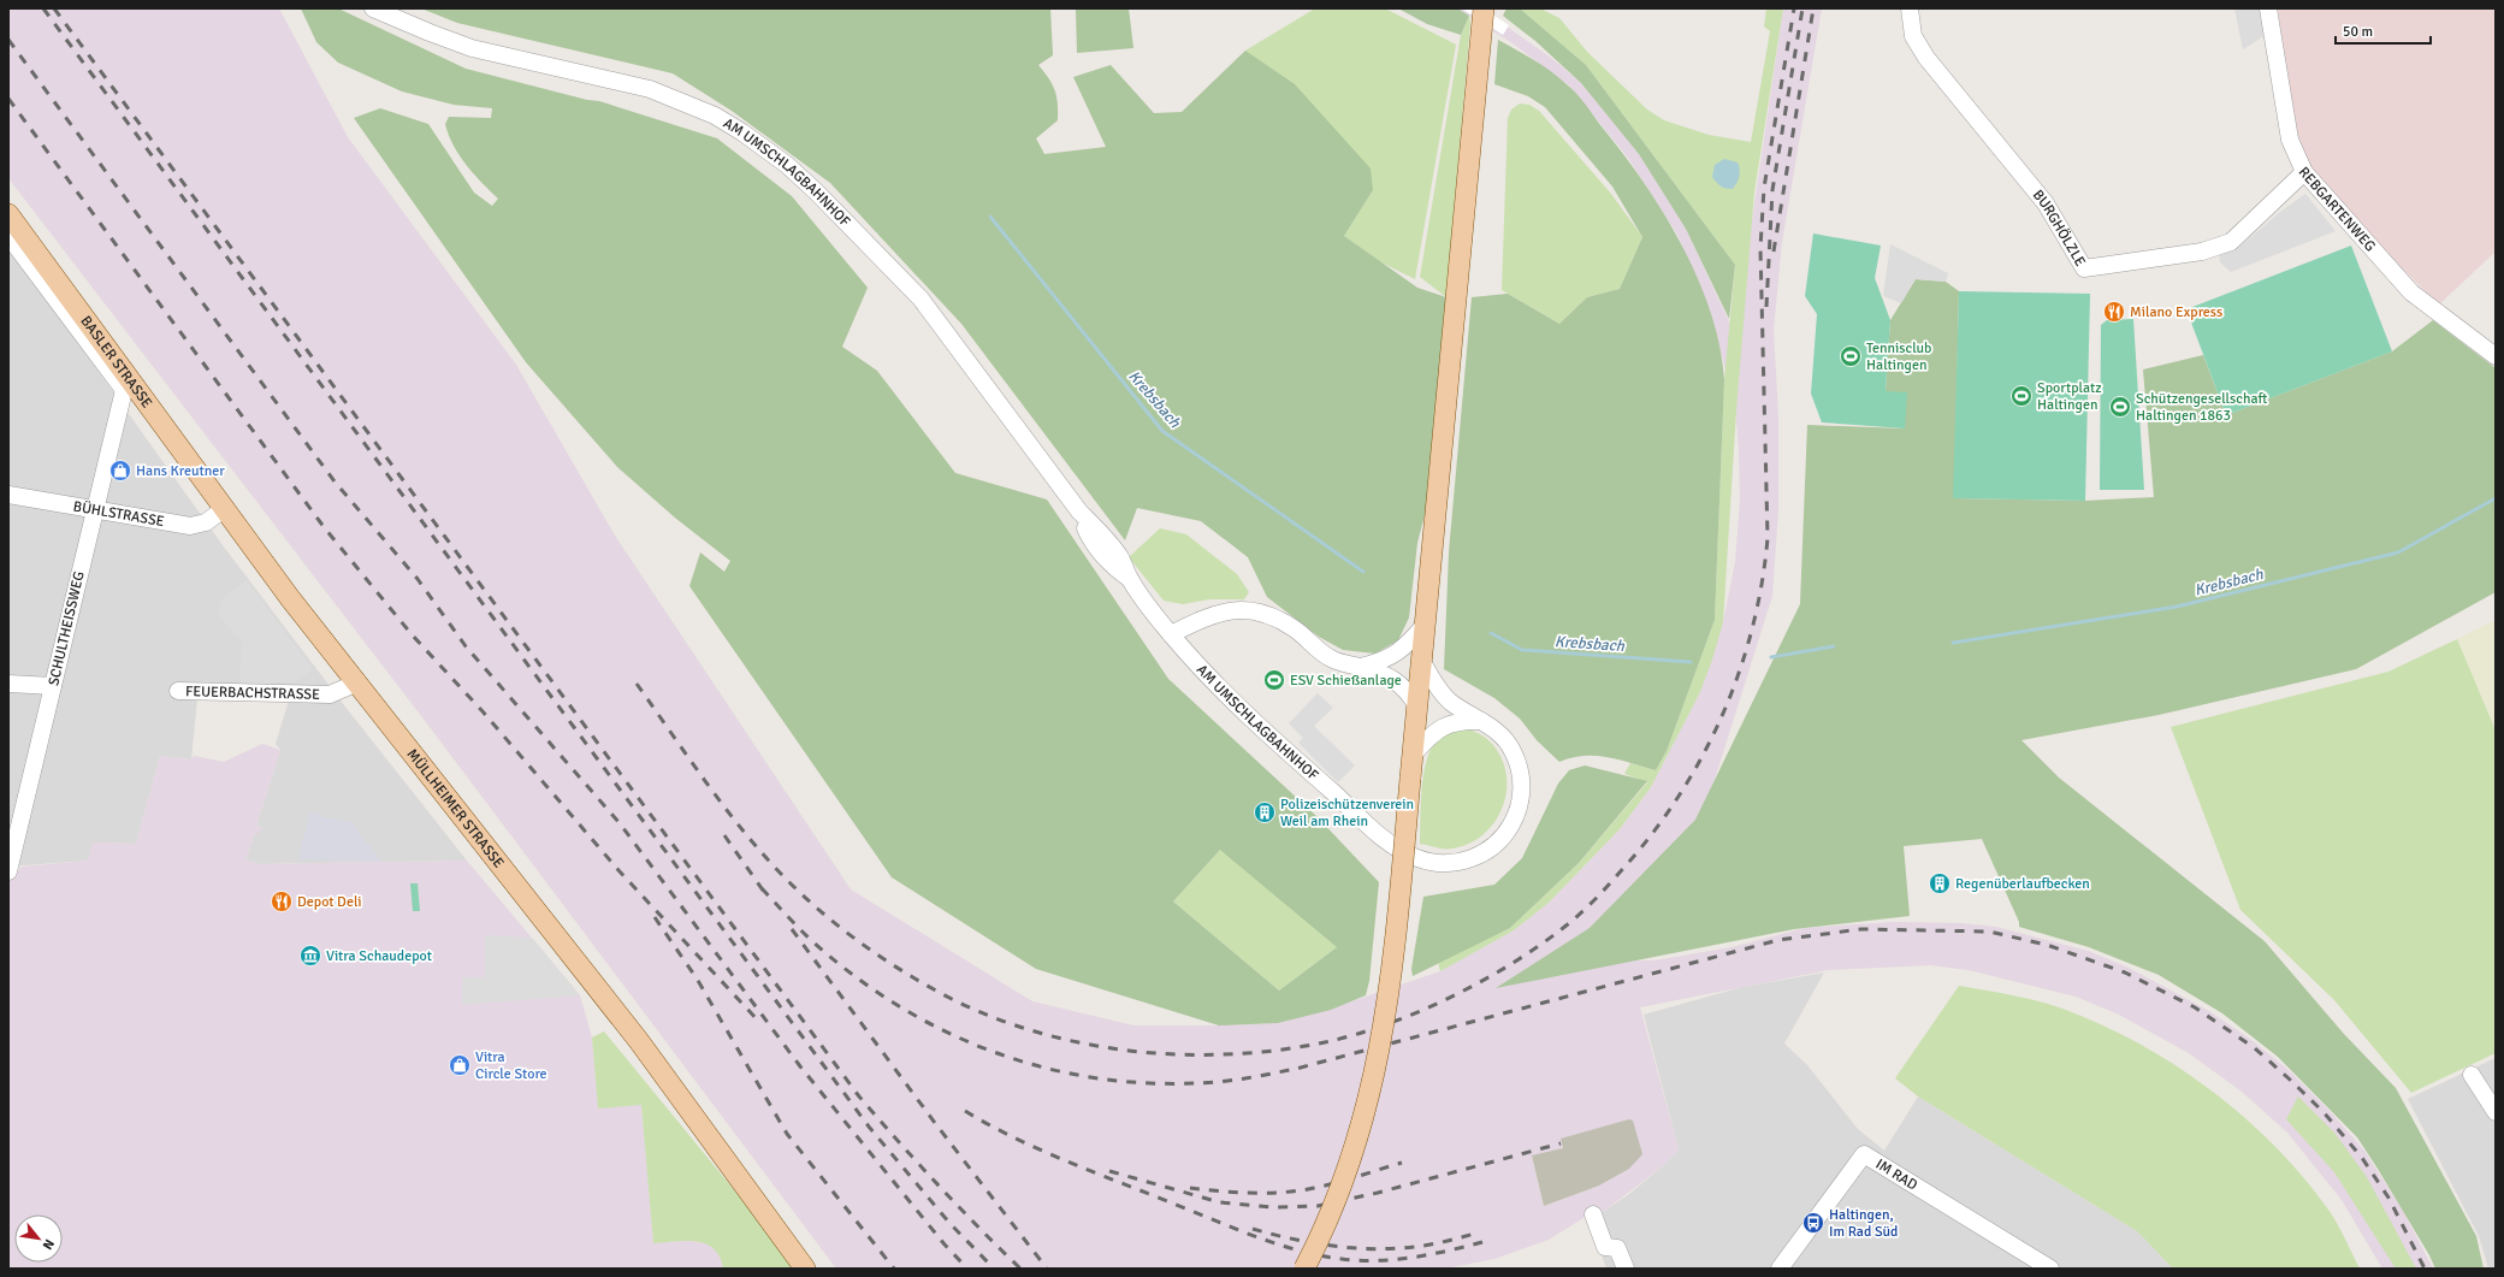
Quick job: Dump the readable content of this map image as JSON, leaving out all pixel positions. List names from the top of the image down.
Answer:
{
  "streets": {
    "main road": ["BASLER STRASSE", "MÜLLHEIMER STRASSE"],
    "street": [
      "AM UMSCHLAGBAHNHOF",
      "REBGARTENWEG",
      "BURGHÖLZLE",
      "BÜHLSTRASSE",
      "SCHULTHEISSWEG",
      "FEUERBACHSTRASSE",
      "IM RAD"
    ]
  },
  "crossings": [
    ["REBGARTENWEG", "BURGHÖLZLE"],
    ["BASLER STRASSE", "BÜHLSTRASSE"],
    ["BASLER STRASSE", "MÜLLHEIMER STRASSE"],
    ["BÜHLSTRASSE", "SCHULTHEISSWEG"],
    ["BÜHLSTRASSE", "MÜLLHEIMER STRASSE"],
    ["FEUERBACHSTRASSE", "MÜLLHEIMER STRASSE"]
  ],
  "water": ["Krebsbach"],
  "places": {
    "restaurant": ["Milano Express", "Depot Deli"],
    "sports": [
      "Tennisclub Haltingen",
      "Sportplatz Haltingen",
      "Schützengesellschaft Haltingen 1863",
      "ESV Schießanlage"
    ],
    "shop": ["Hans Kreutner", "Vitra Circle Store"],
    "building": ["Polizeischützenverein Weil am Rhein", "Regenüberlaufbecken"],
    "museum": ["Vitra Schaudepot"],
    "bus stop": ["Haltingen, Im Rad Süd"]
  },
  "scale_bar": "50 m",
  "north": "bottom right"
}
